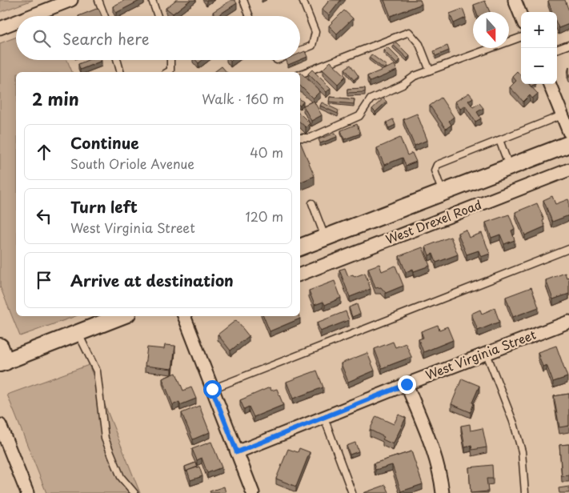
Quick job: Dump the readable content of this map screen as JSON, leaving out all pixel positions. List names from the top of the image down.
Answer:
{
  "streets": {
    "street": ["West Drexel Road", "West Virginia Street"]
  },
  "north": "bottom",
  "page": {
    "map_buttons": ["+", "−"],
    "search": "Search here",
    "heading": ["2 min", "Walk · 160 m"],
    "list": [
      ["Continue", "South Oriole Avenue", "40 m"],
      ["Turn left", "West Virginia Street", "120 m"],
      "Arrive at destination"
    ]
  }
}
